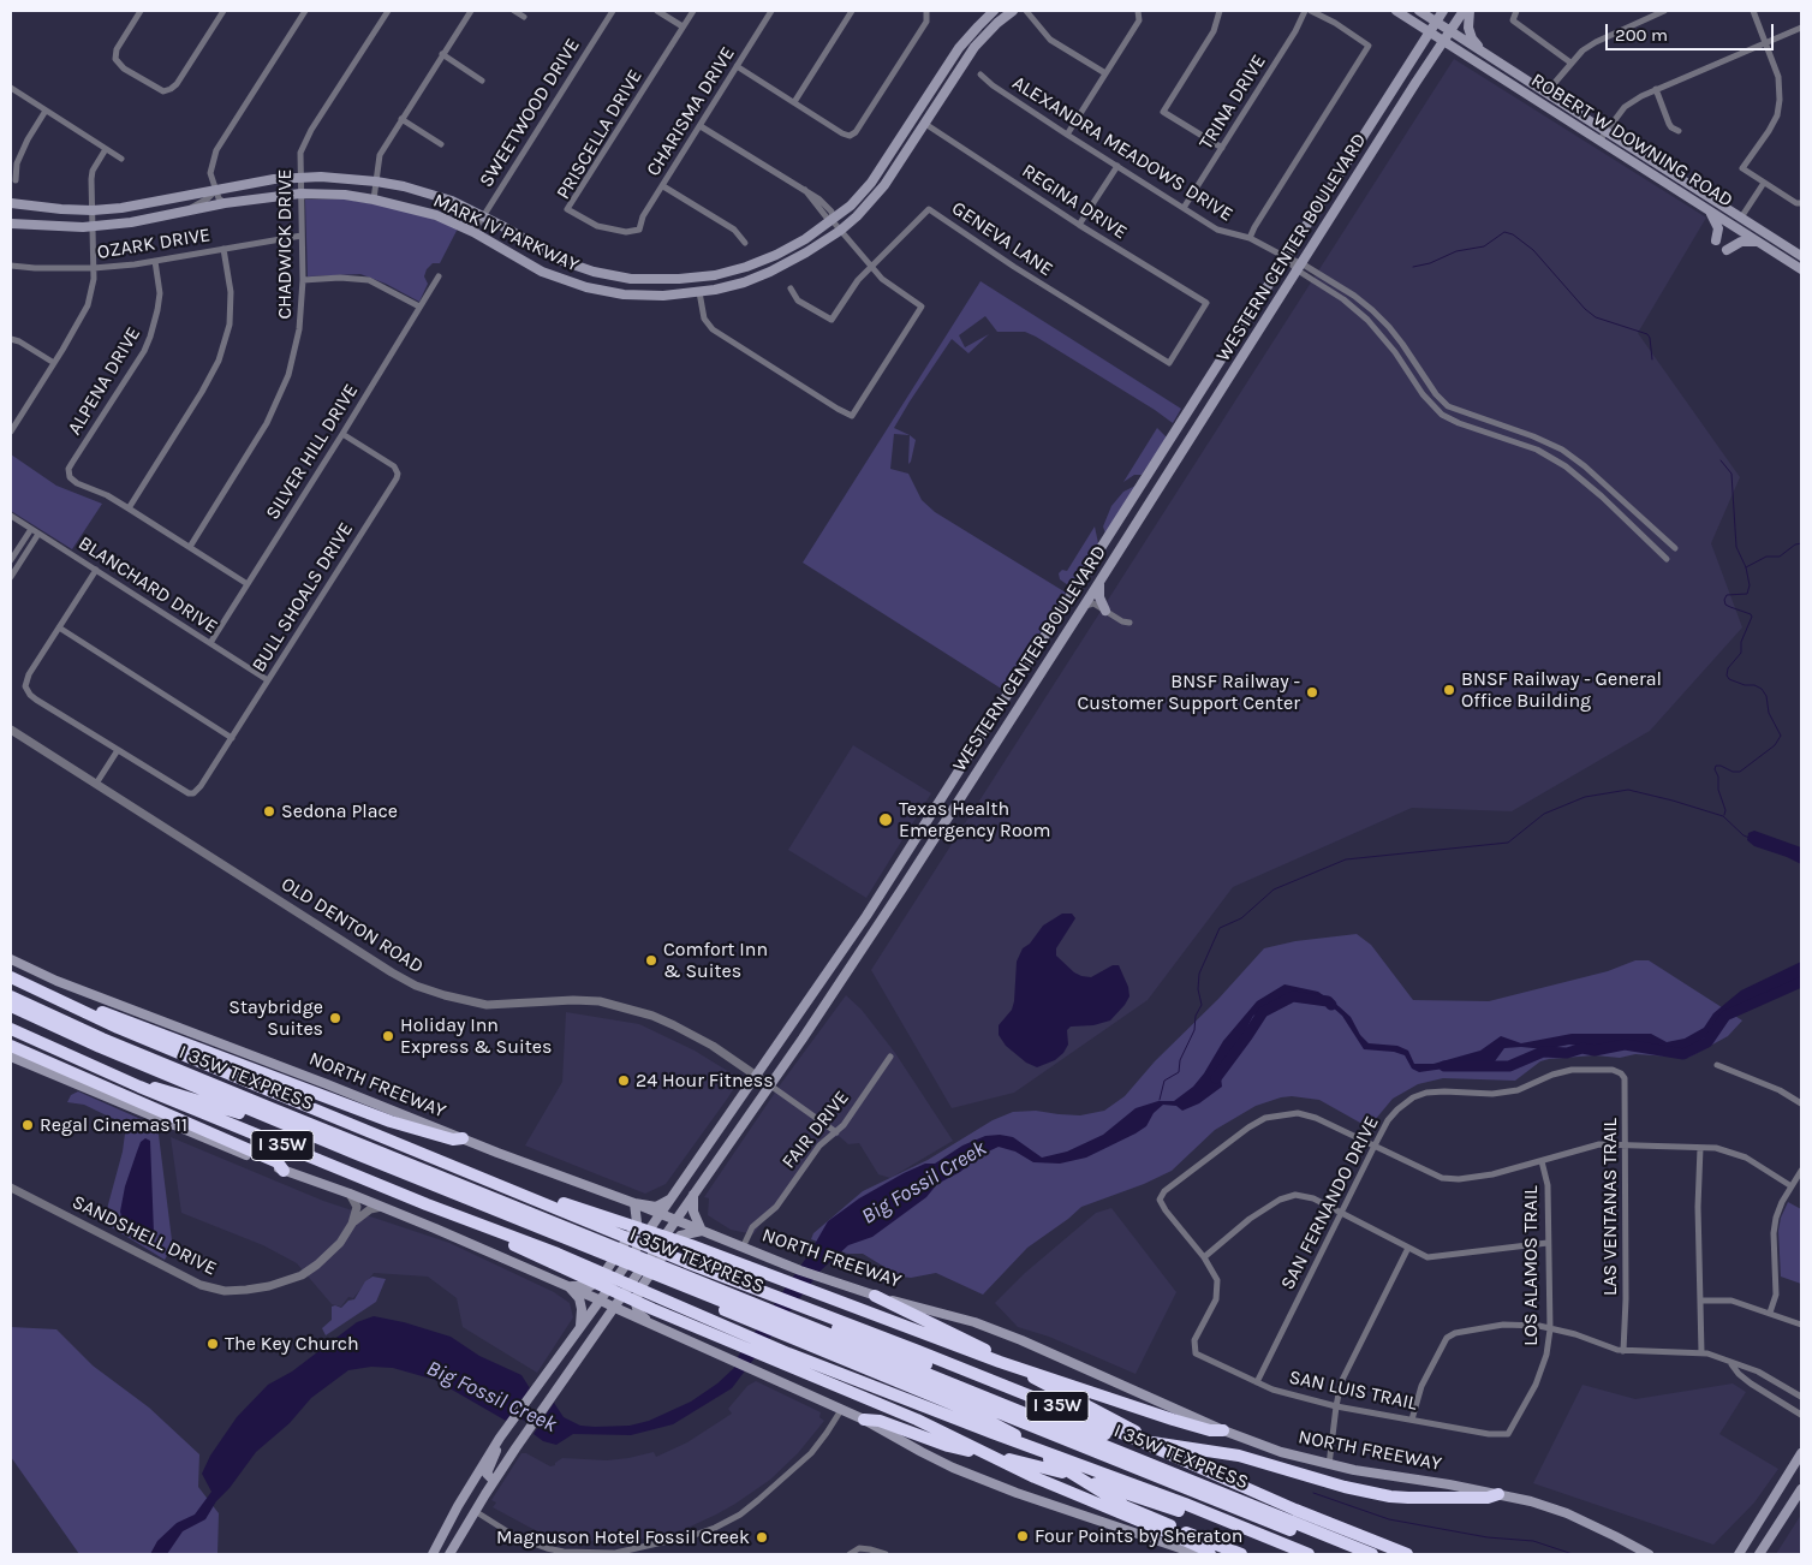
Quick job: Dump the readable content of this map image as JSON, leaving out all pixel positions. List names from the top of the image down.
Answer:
{
  "streets": {
    "highway": ["I 35W TEXPRESS", "I 35W"],
    "main road": [
      "ROBERT W DOWNING ROAD",
      "MARK IV PARKWAY",
      "WESTERN CENTER BOULEVARD",
      "NORTH FREEWAY"
    ],
    "street": [
      "TRINA DRIVE",
      "CHARISMA DRIVE",
      "SWEETWOOD DRIVE",
      "PRISCELLA DRIVE",
      "ALEXANDRA MEADOWS DRIVE",
      "REGINA DRIVE",
      "GENEVA LANE",
      "OZARK DRIVE",
      "CHADWICK DRIVE",
      "ALPENA DRIVE",
      "SILVER HILL DRIVE",
      "BLANCHARD DRIVE",
      "BULL SHOALS DRIVE",
      "OLD DENTON ROAD",
      "FAIR DRIVE",
      "SAN FERNANDO DRIVE",
      "LAS VENTANAS TRAIL",
      "SANDSHELL DRIVE",
      "LOS ALAMOS TRAIL",
      "SAN LUIS TRAIL"
    ]
  },
  "crossings": [
    ["TRINA DRIVE", "ALEXANDRA MEADOWS DRIVE"],
    ["CHARISMA DRIVE", "PRISCELLA DRIVE"],
    ["SWEETWOOD DRIVE", "MARK IV PARKWAY"],
    ["ROBERT W DOWNING ROAD", "WESTERN CENTER BOULEVARD"],
    ["ALEXANDRA MEADOWS DRIVE", "WESTERN CENTER BOULEVARD"],
    ["REGINA DRIVE", "MARK IV PARKWAY"],
    ["REGINA DRIVE", "GENEVA LANE"],
    ["MARK IV PARKWAY", "CHADWICK DRIVE"],
    ["OZARK DRIVE", "CHADWICK DRIVE"],
    ["OZARK DRIVE", "ALPENA DRIVE"],
    ["WESTERN CENTER BOULEVARD", "OLD DENTON ROAD"],
    ["WESTERN CENTER BOULEVARD", "NORTH FREEWAY"],
    ["SILVER HILL DRIVE", "BLANCHARD DRIVE"],
    ["SILVER HILL DRIVE", "BULL SHOALS DRIVE"],
    ["BLANCHARD DRIVE", "BULL SHOALS DRIVE"],
    ["NORTH FREEWAY", "FAIR DRIVE"],
    ["SAN FERNANDO DRIVE", "LAS VENTANAS TRAIL"],
    ["SAN FERNANDO DRIVE", "SAN LUIS TRAIL"],
    ["LOS ALAMOS TRAIL", "SAN LUIS TRAIL"]
  ],
  "water": ["Big Fossil Creek"],
  "places": [
    "BNSF Railway - General Office Building",
    "BNSF Railway - Customer Support Center",
    "Sedona Place",
    "Texas Health Emergency Room",
    "Comfort Inn & Suites",
    "Staybridge Suites",
    "Holiday Inn Express & Suites",
    "24 Hour Fitness",
    "Regal Cinemas 11",
    "The Key Church",
    "Four Points by Sheraton",
    "Magnuson Hotel Fossil Creek"
  ],
  "scale_bar": "200 m"
}
